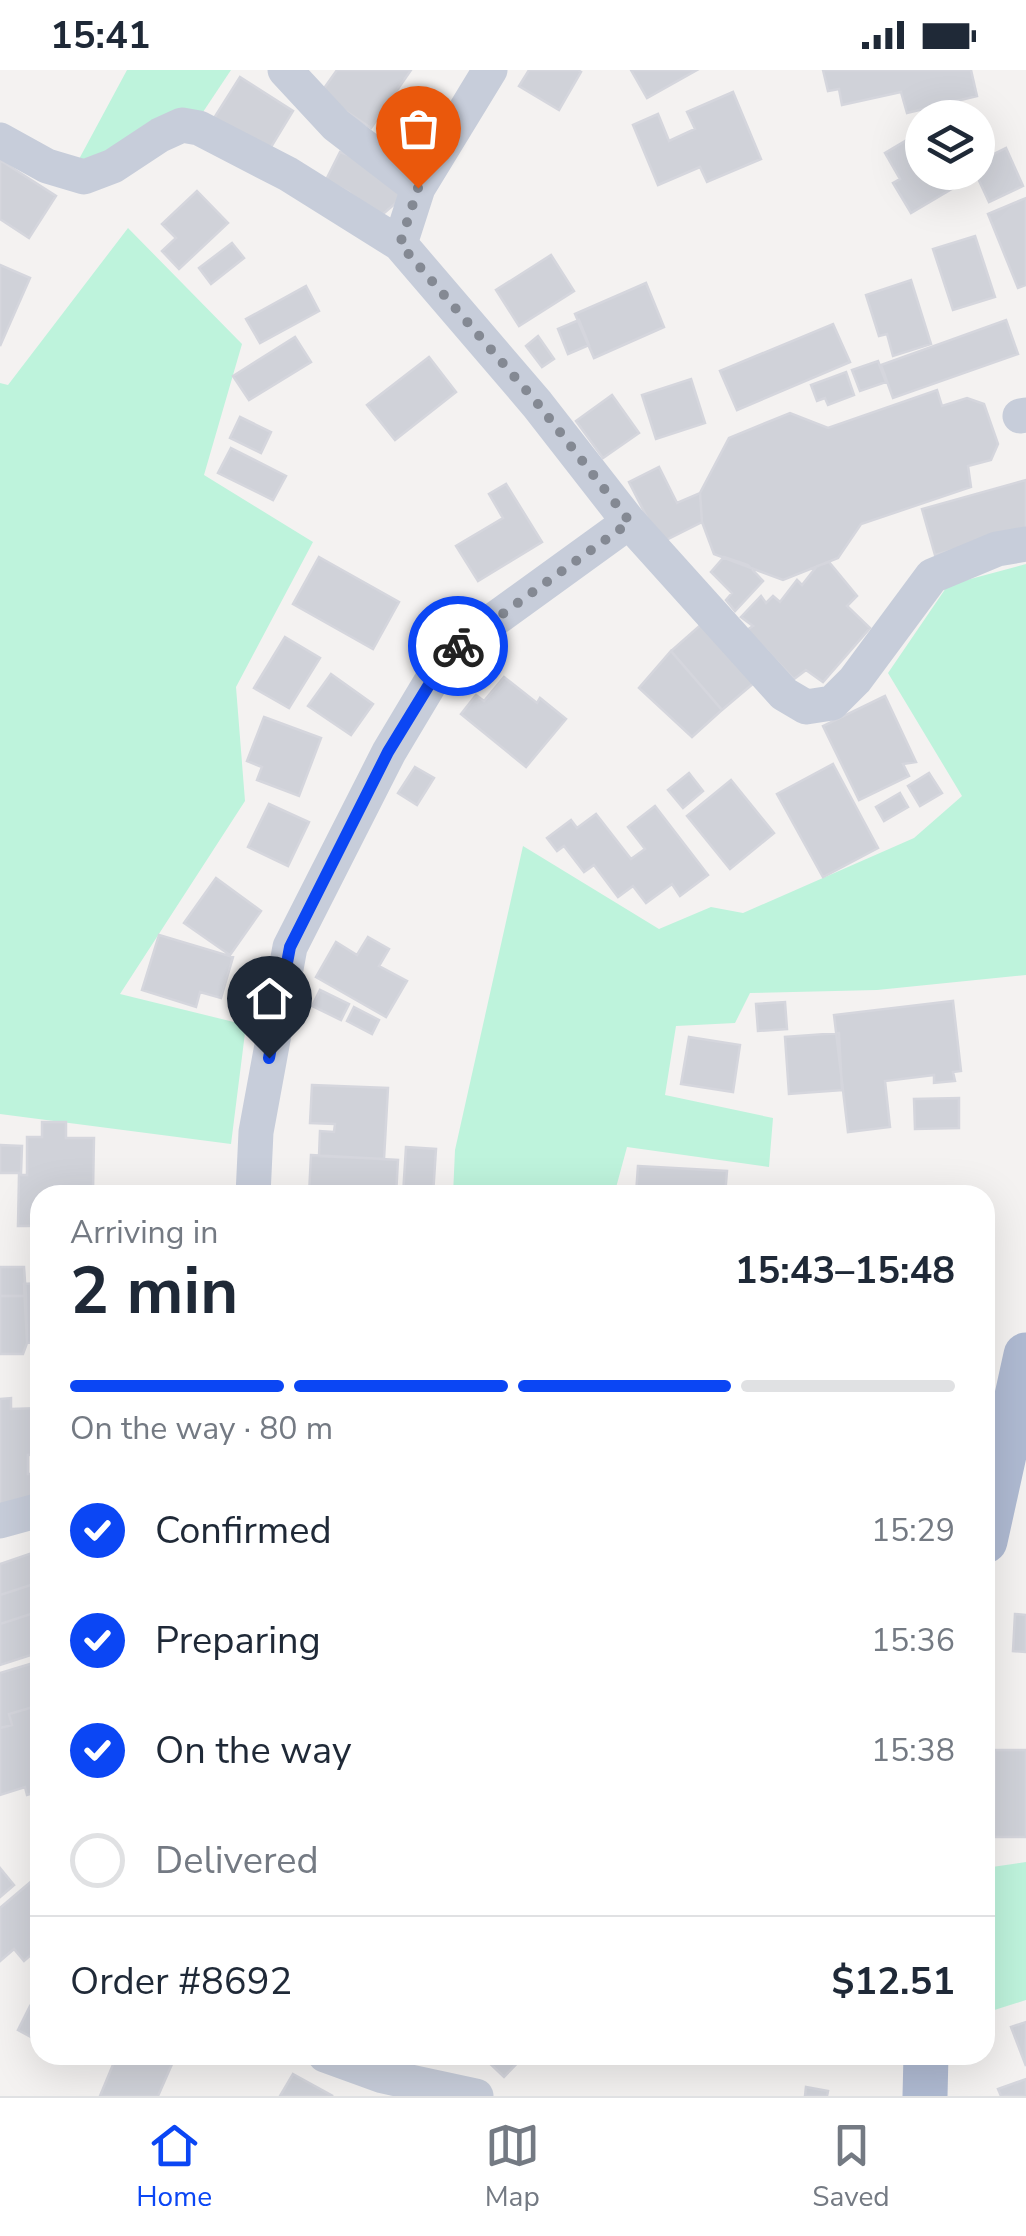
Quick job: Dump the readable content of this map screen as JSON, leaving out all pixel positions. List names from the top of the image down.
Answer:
{
  "page": {
    "status": "15:41",
    "heading": ["2 min", "Arriving in", "15:43–15:48"],
    "panel": ["Order #8692", "$12.51"],
    "bar": "On the way · 80 m",
    "list": [
      ["Confirmed", "15:29"],
      ["Preparing", "15:36"],
      ["On the way", "15:38"],
      "Delivered"
    ],
    "tabs": ["Home", "Map", "Saved"]
  }
}
